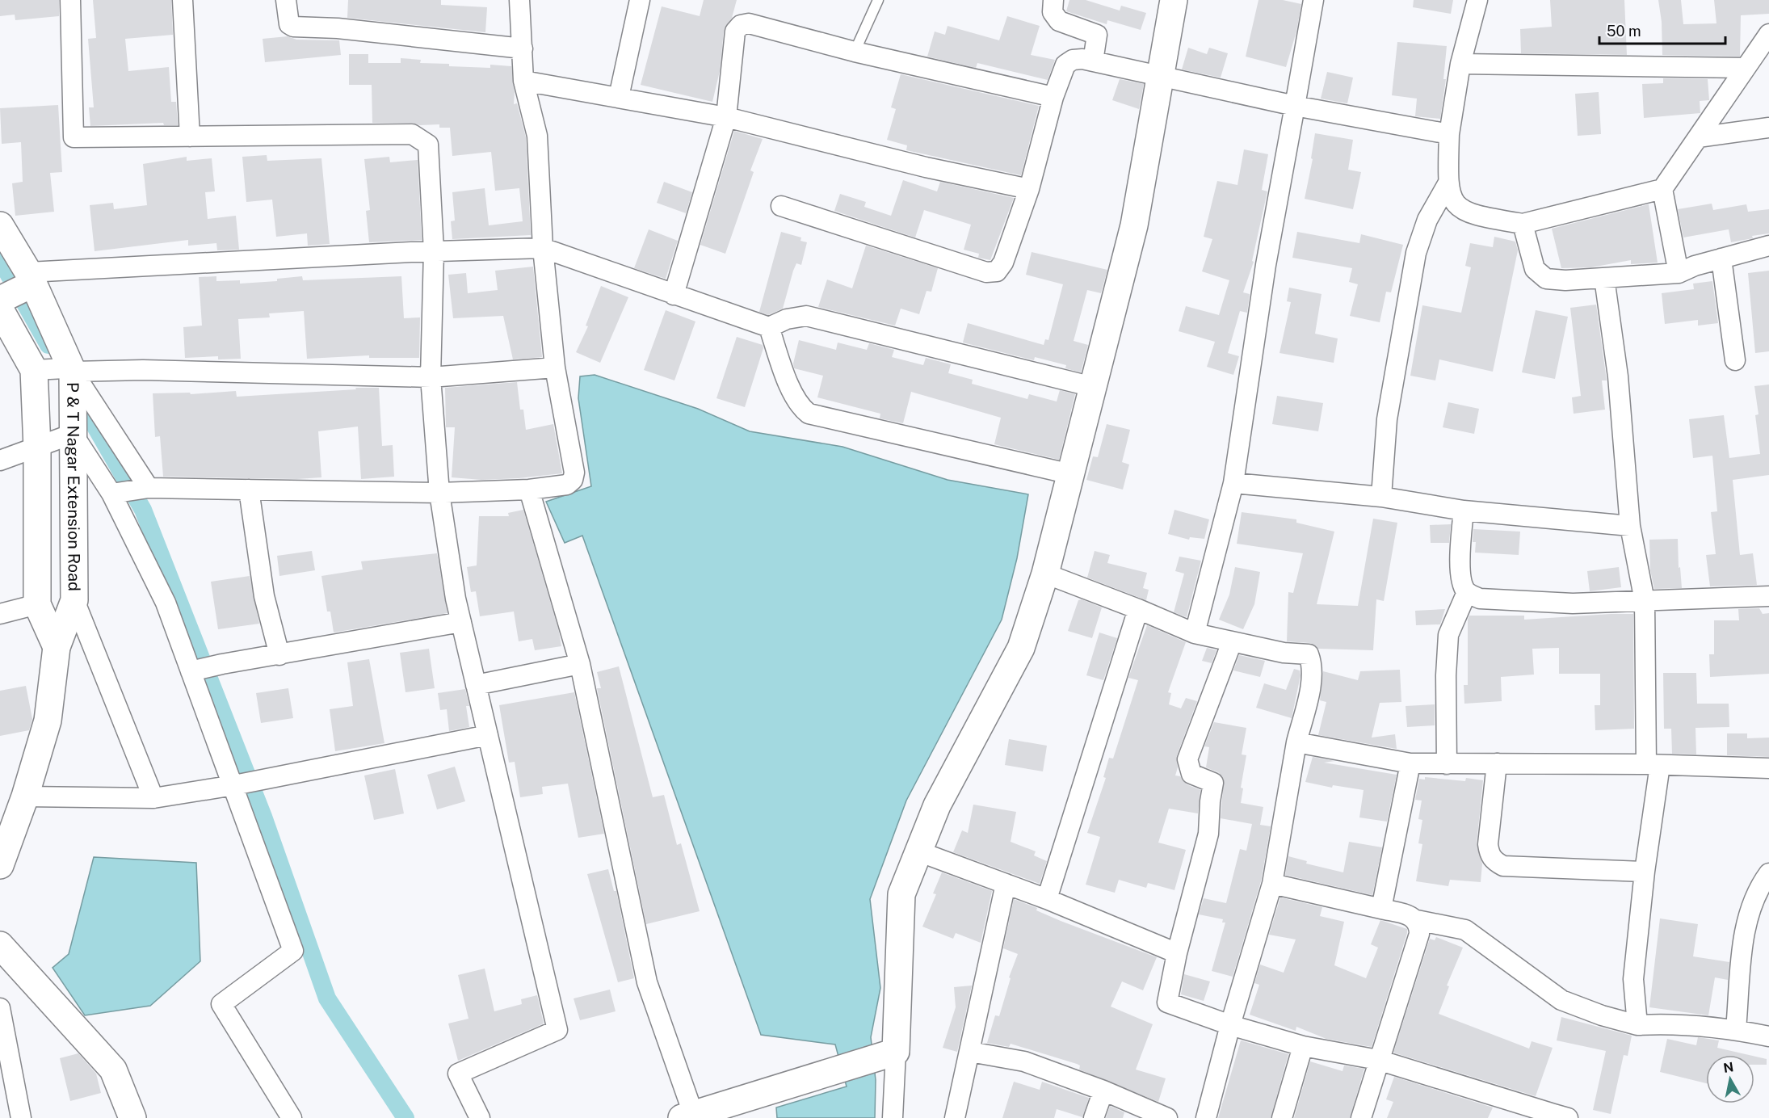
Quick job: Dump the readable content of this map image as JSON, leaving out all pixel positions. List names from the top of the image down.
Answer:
{
  "streets": {
    "street": ["P & T Nagar Extension Road"]
  },
  "scale_bar": "50 m",
  "north": "top"
}
